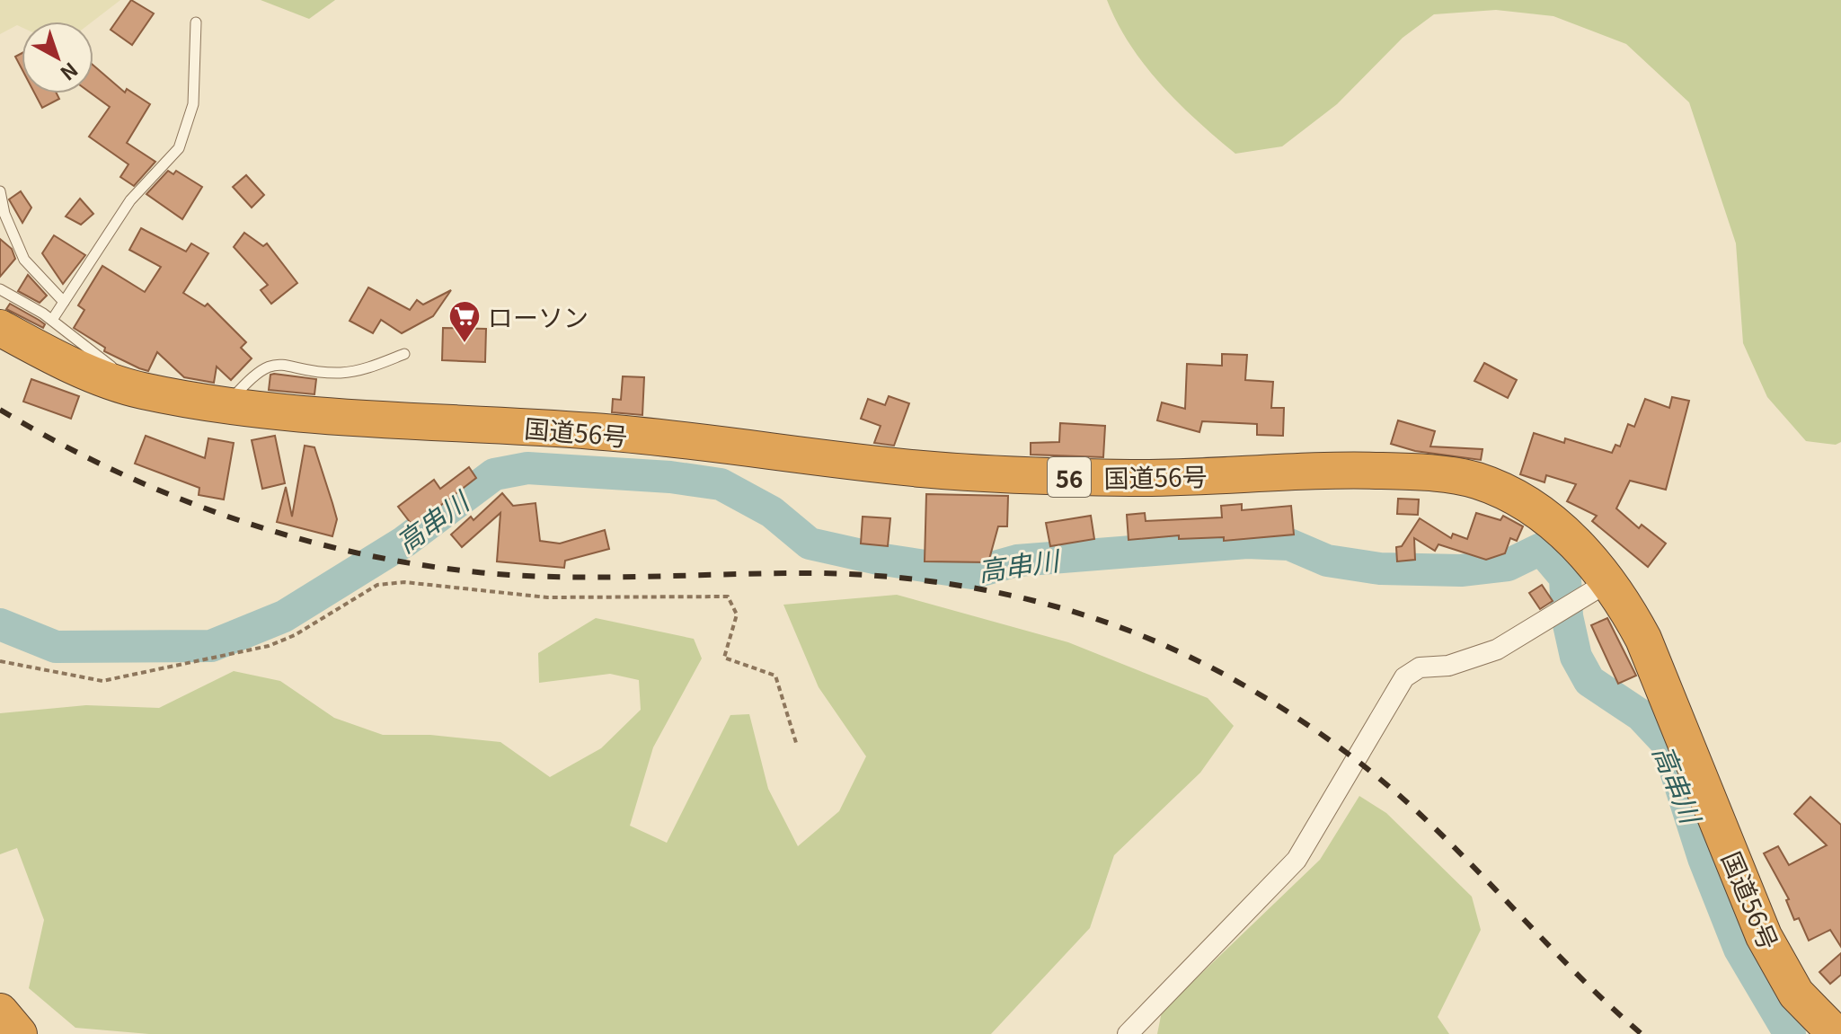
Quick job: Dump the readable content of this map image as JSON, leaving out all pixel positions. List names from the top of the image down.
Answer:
{
  "streets": {
    "highway": ["国道56号", "56"]
  },
  "water": ["高串川"],
  "places": {
    "supermarket": ["ローソン"]
  },
  "north": "bottom right"
}
